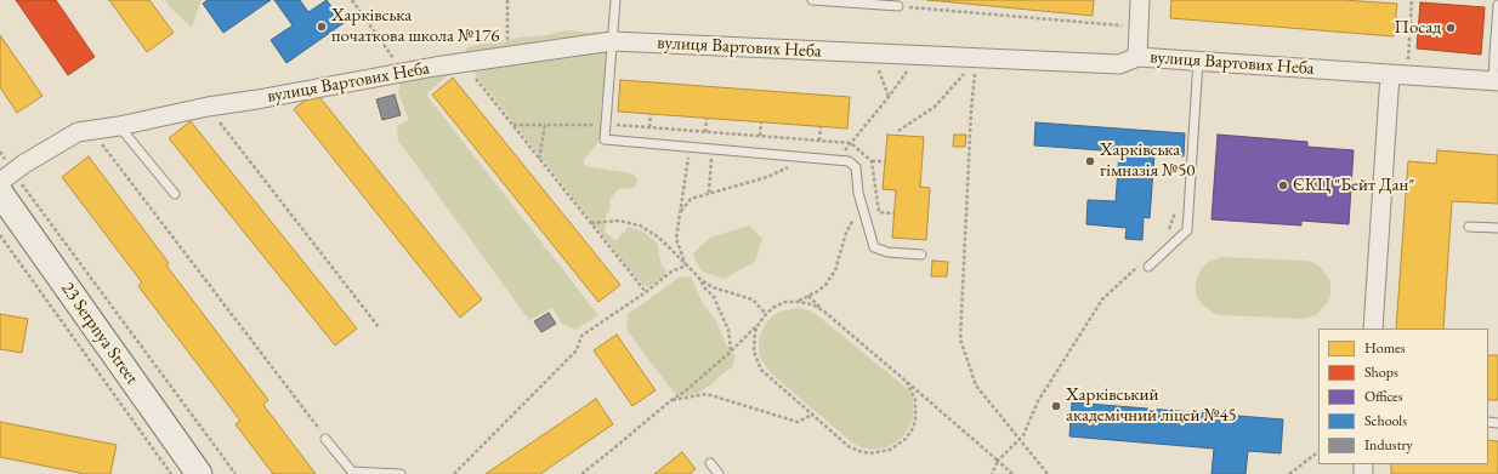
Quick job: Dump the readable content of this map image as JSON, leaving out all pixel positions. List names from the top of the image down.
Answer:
{
  "streets": {
    "street": ["вулиця Вартових Неба", "23 Serpnya Street"]
  },
  "crossings": [
    ["вулиця Вартових Неба", "23 Serpnya Street"]
  ],
  "places": [
    "Харківська початкова школа №176",
    "Посад",
    "Харківська гімназія №50",
    "ЄКЦ \"Бейт Дан\"",
    "Харківський академічний ліцей №45"
  ],
  "legend": [
    "Homes",
    "Shops",
    "Offices",
    "Schools",
    "Industry"
  ]
}
